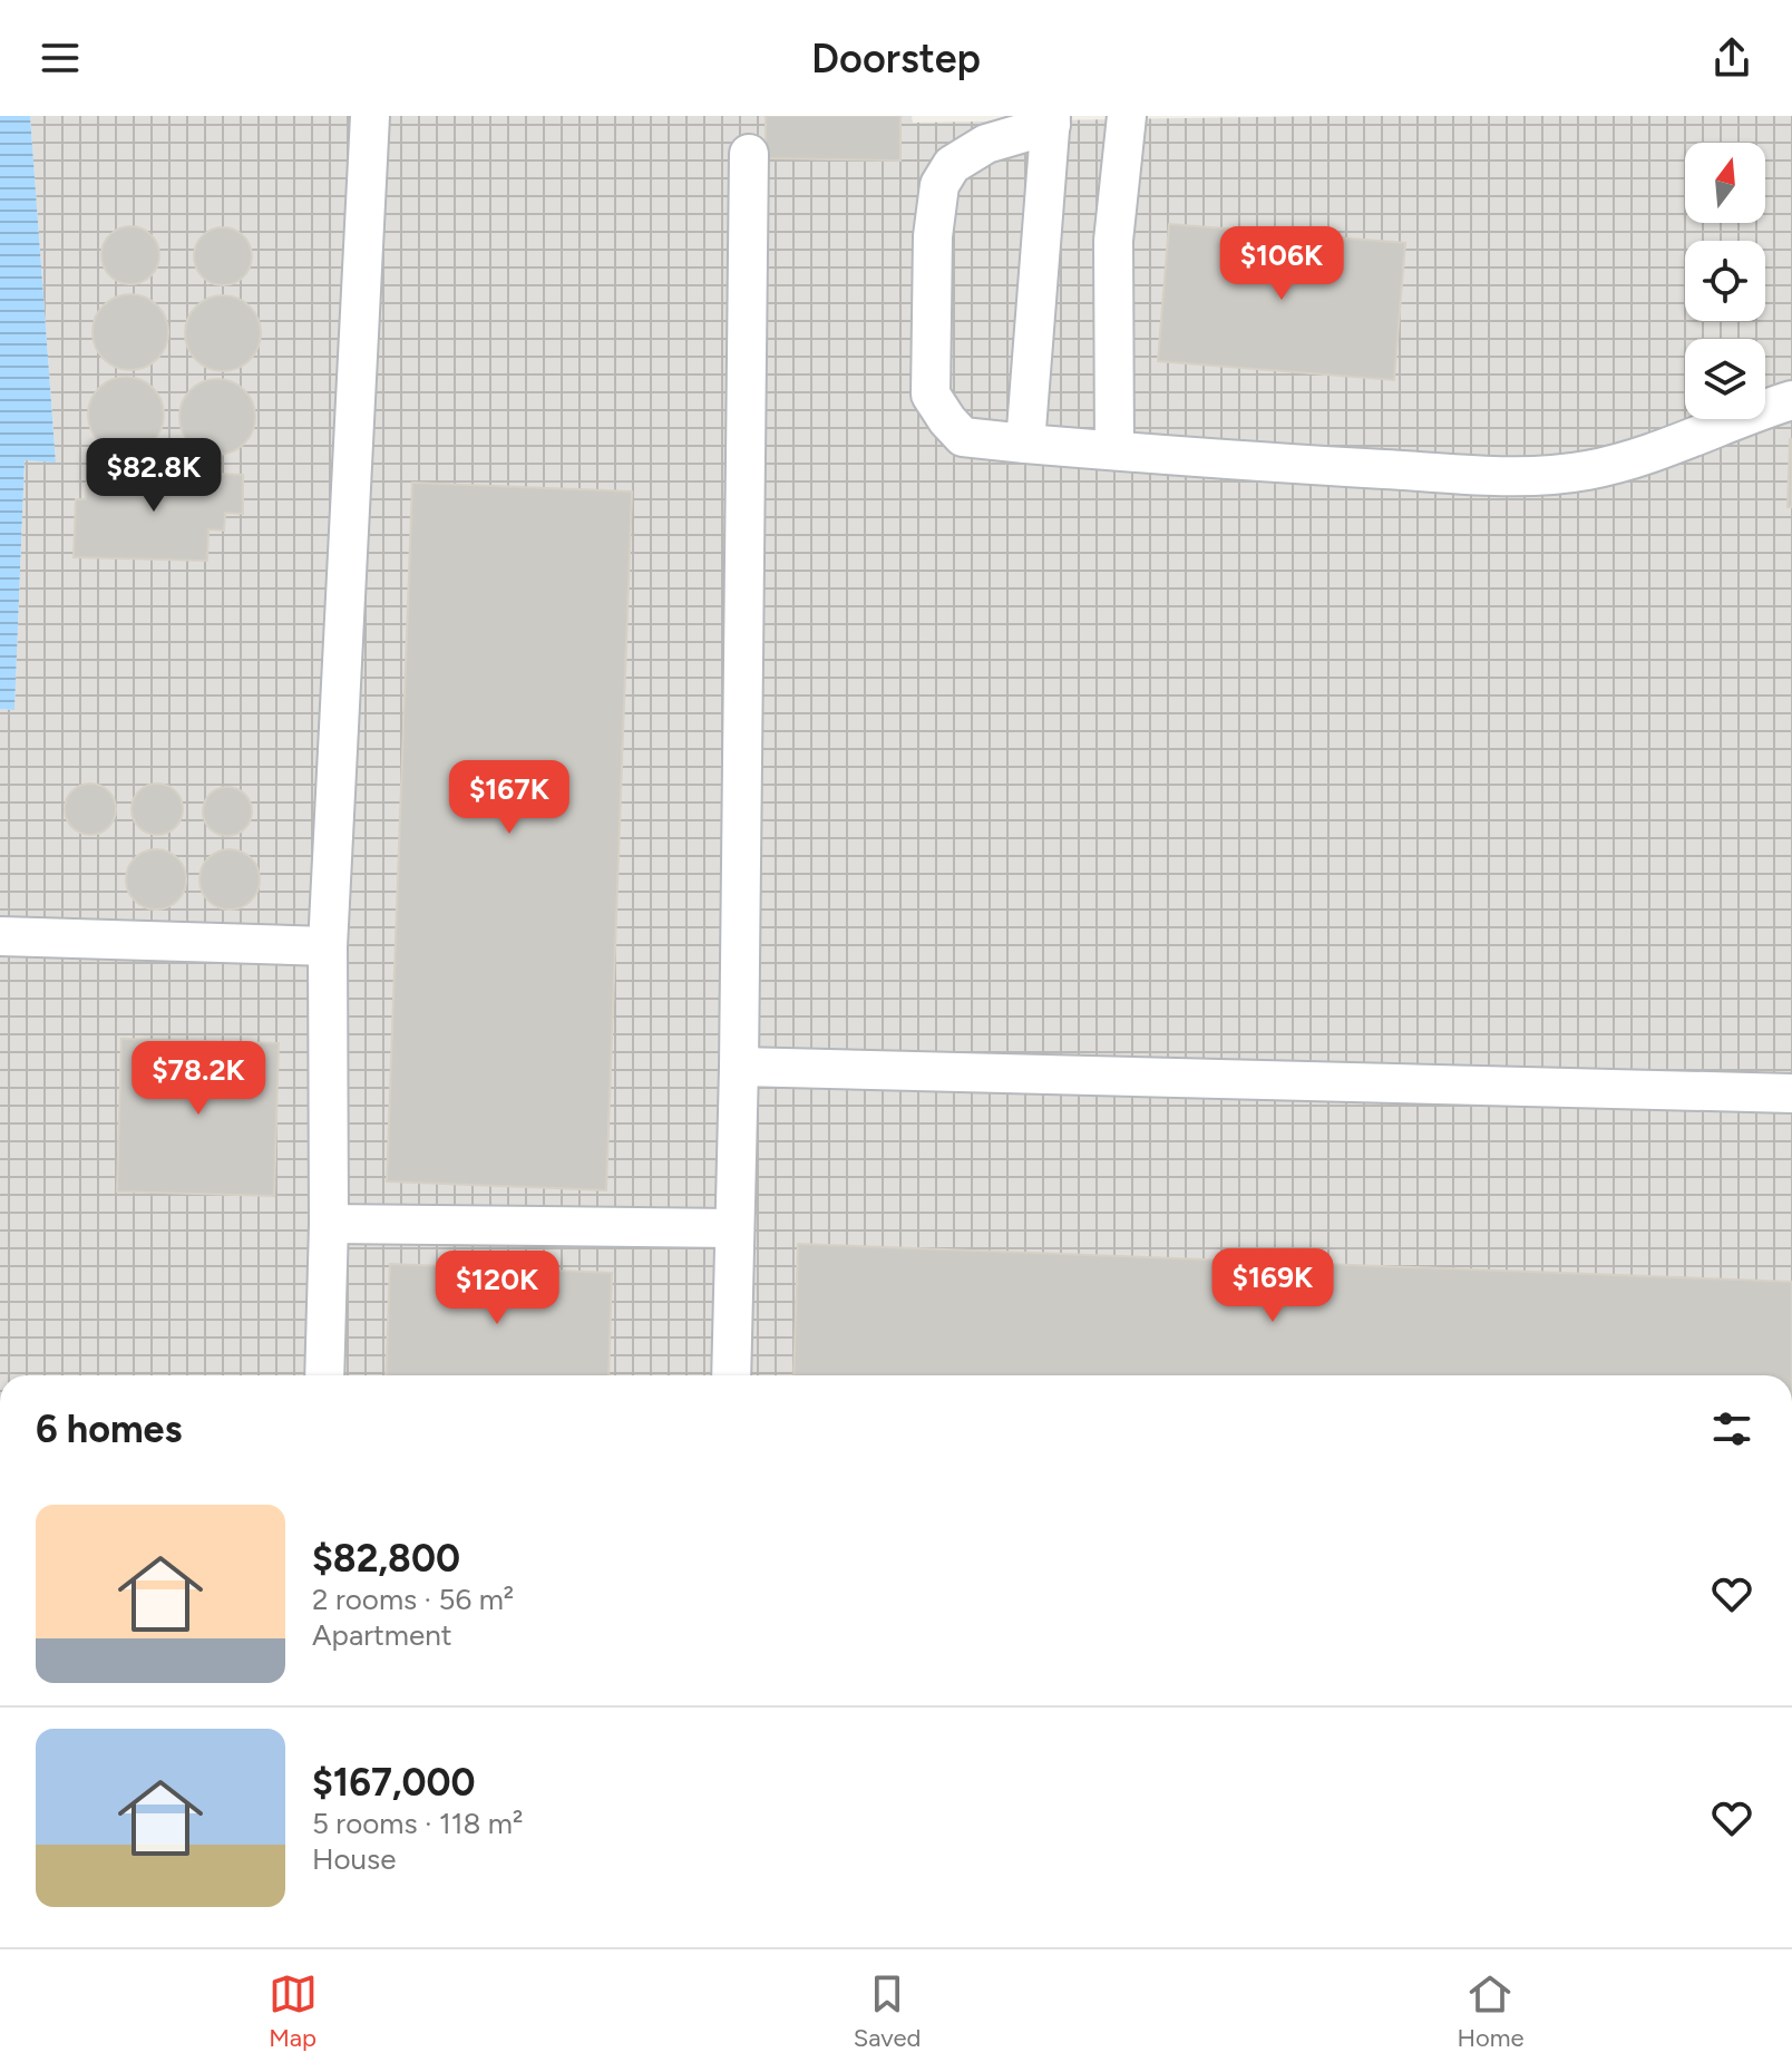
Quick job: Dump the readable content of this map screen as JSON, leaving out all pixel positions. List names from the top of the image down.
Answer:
{
  "north": "top",
  "page": {
    "header": "Doorstep",
    "price": [
      "$106K",
      "$82.8K",
      "$167K",
      "$78.2K",
      "$169K",
      "$120K"
    ],
    "heading": "6 homes",
    "list": [
      {
        "name": "$82,800",
        "note": "2 rooms · 56 m² · Apartment"
      },
      {
        "name": "$167,000",
        "note": "5 rooms · 118 m² · House"
      }
    ],
    "tabs": ["Map", "Saved", "Home"]
  }
}
